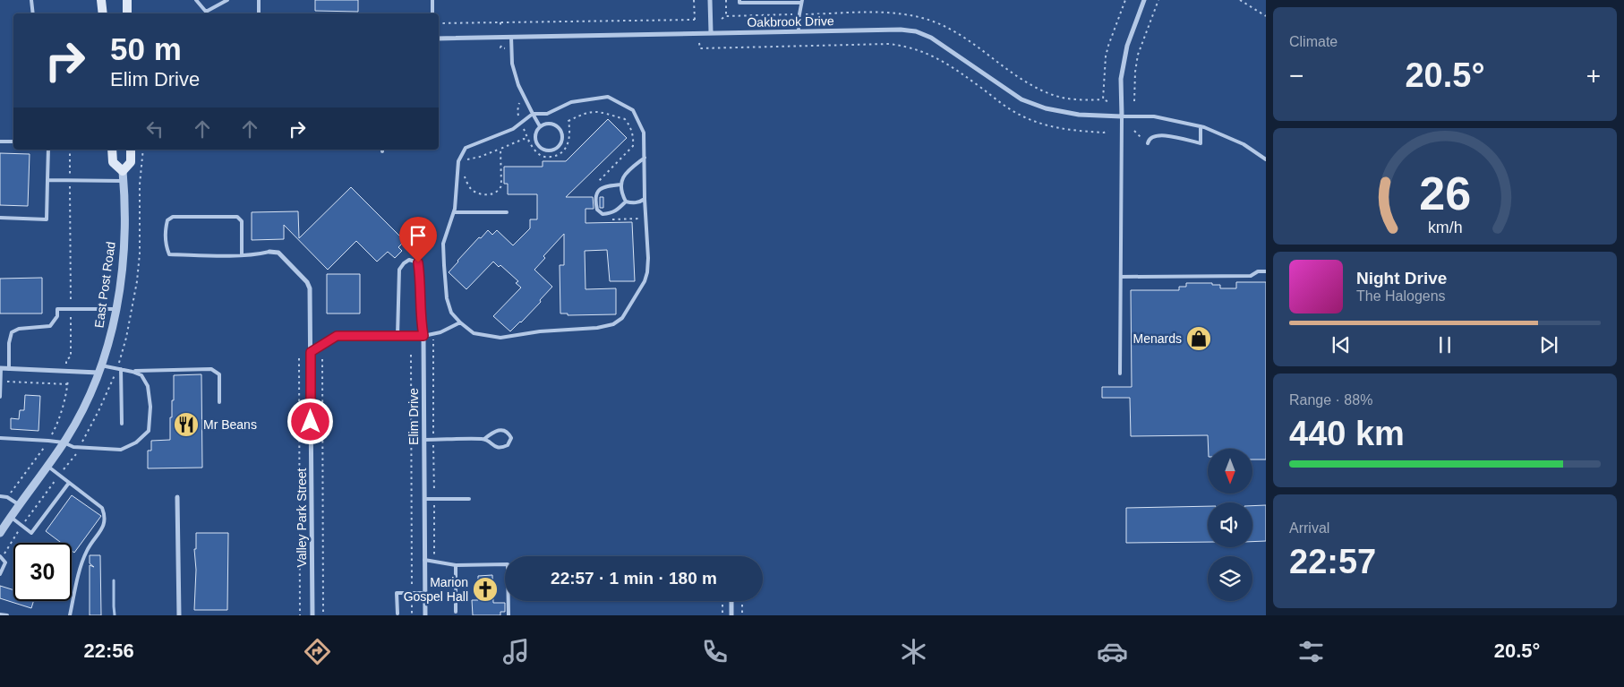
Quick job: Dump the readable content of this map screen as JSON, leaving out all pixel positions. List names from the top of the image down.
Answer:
{
  "streets": {
    "main road": ["East Post Road"],
    "street": ["Oakbrook Drive", "Elim Drive", "Valley Park Street"]
  },
  "places": {
    "shop": ["Menards"],
    "restaurant": ["Mr Beans"],
    "church": ["Marion Gospel Hall"]
  },
  "north": "bottom",
  "page": {
    "tile": [
      "Climate",
      ["Range · 88%", "440 km"],
      ["Arrival", "22:57"]
    ],
    "turn": ["50 m", "Elim Drive"],
    "heat": ["−", "20.5°", "+"],
    "song": ["Night Drive", "The Halogens"],
    "limit": "30",
    "trip": "22:57 · 1 min · 180 m",
    "tabs": ["22:56", "20.5°"],
    "gauge": ["26", "km/h"]
  }
}
